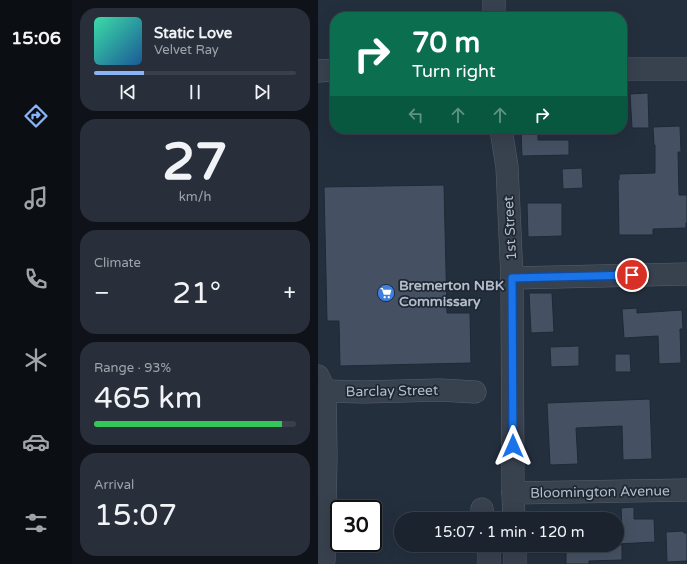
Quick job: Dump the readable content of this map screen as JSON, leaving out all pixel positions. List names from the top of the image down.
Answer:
{
  "streets": {
    "street": ["1st Street", "Barclay Street", "Bloomington Avenue"]
  },
  "crossings": [
    ["1st Street", "Bloomington Avenue"]
  ],
  "places": {
    "supermarket": ["Bremerton NBK Commissary"]
  },
  "page": {
    "tabs": "15:06",
    "turn": ["70 m", "Turn right"],
    "song": ["Static Love", "Velvet Ray"],
    "tile": [
      ["27", "km/h"],
      "Climate",
      ["Range · 93%", "465 km"],
      ["Arrival", "15:07"]
    ],
    "heat": ["−", "21°", "+"],
    "limit": "30",
    "trip": "15:07 · 1 min · 120 m"
  }
}
